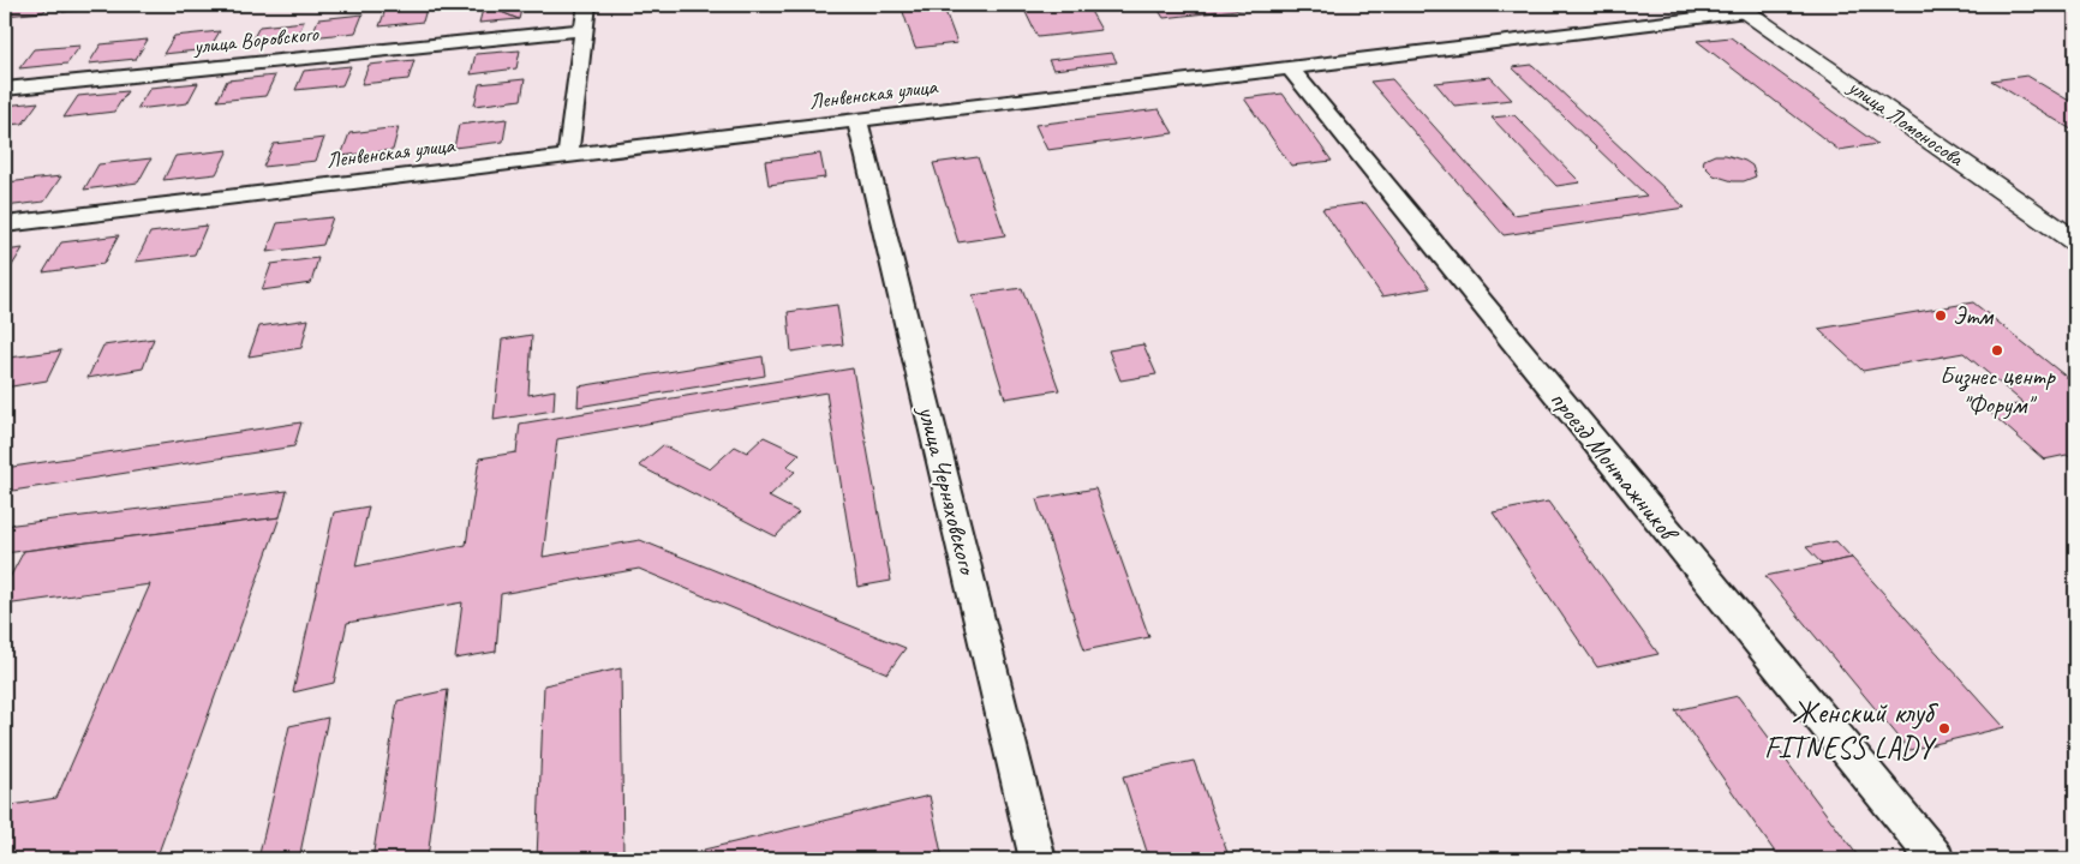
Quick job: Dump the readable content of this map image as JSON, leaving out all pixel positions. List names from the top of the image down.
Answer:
{
  "streets": {
    "main road": ["улица Ломоносова"],
    "street": [
      "улица Воровского",
      "Ленвенская улица",
      "проезд Монтажников",
      "улица Черняховского"
    ]
  },
  "crossings": [
    ["Ленвенская улица", "улица Ломоносова"],
    ["Ленвенская улица", "проезд Монтажников"],
    ["Ленвенская улица", "улица Черняховского"]
  ],
  "places": ["Этм", "Бизнес центр \"Форум\"", "Женский клуб FITNESS LADY"]
}
